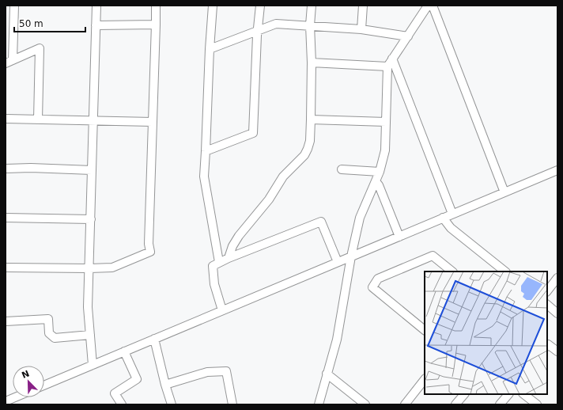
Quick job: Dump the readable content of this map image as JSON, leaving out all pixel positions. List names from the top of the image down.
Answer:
{
  "scale_bar": "50 m",
  "north": "top left"
}
